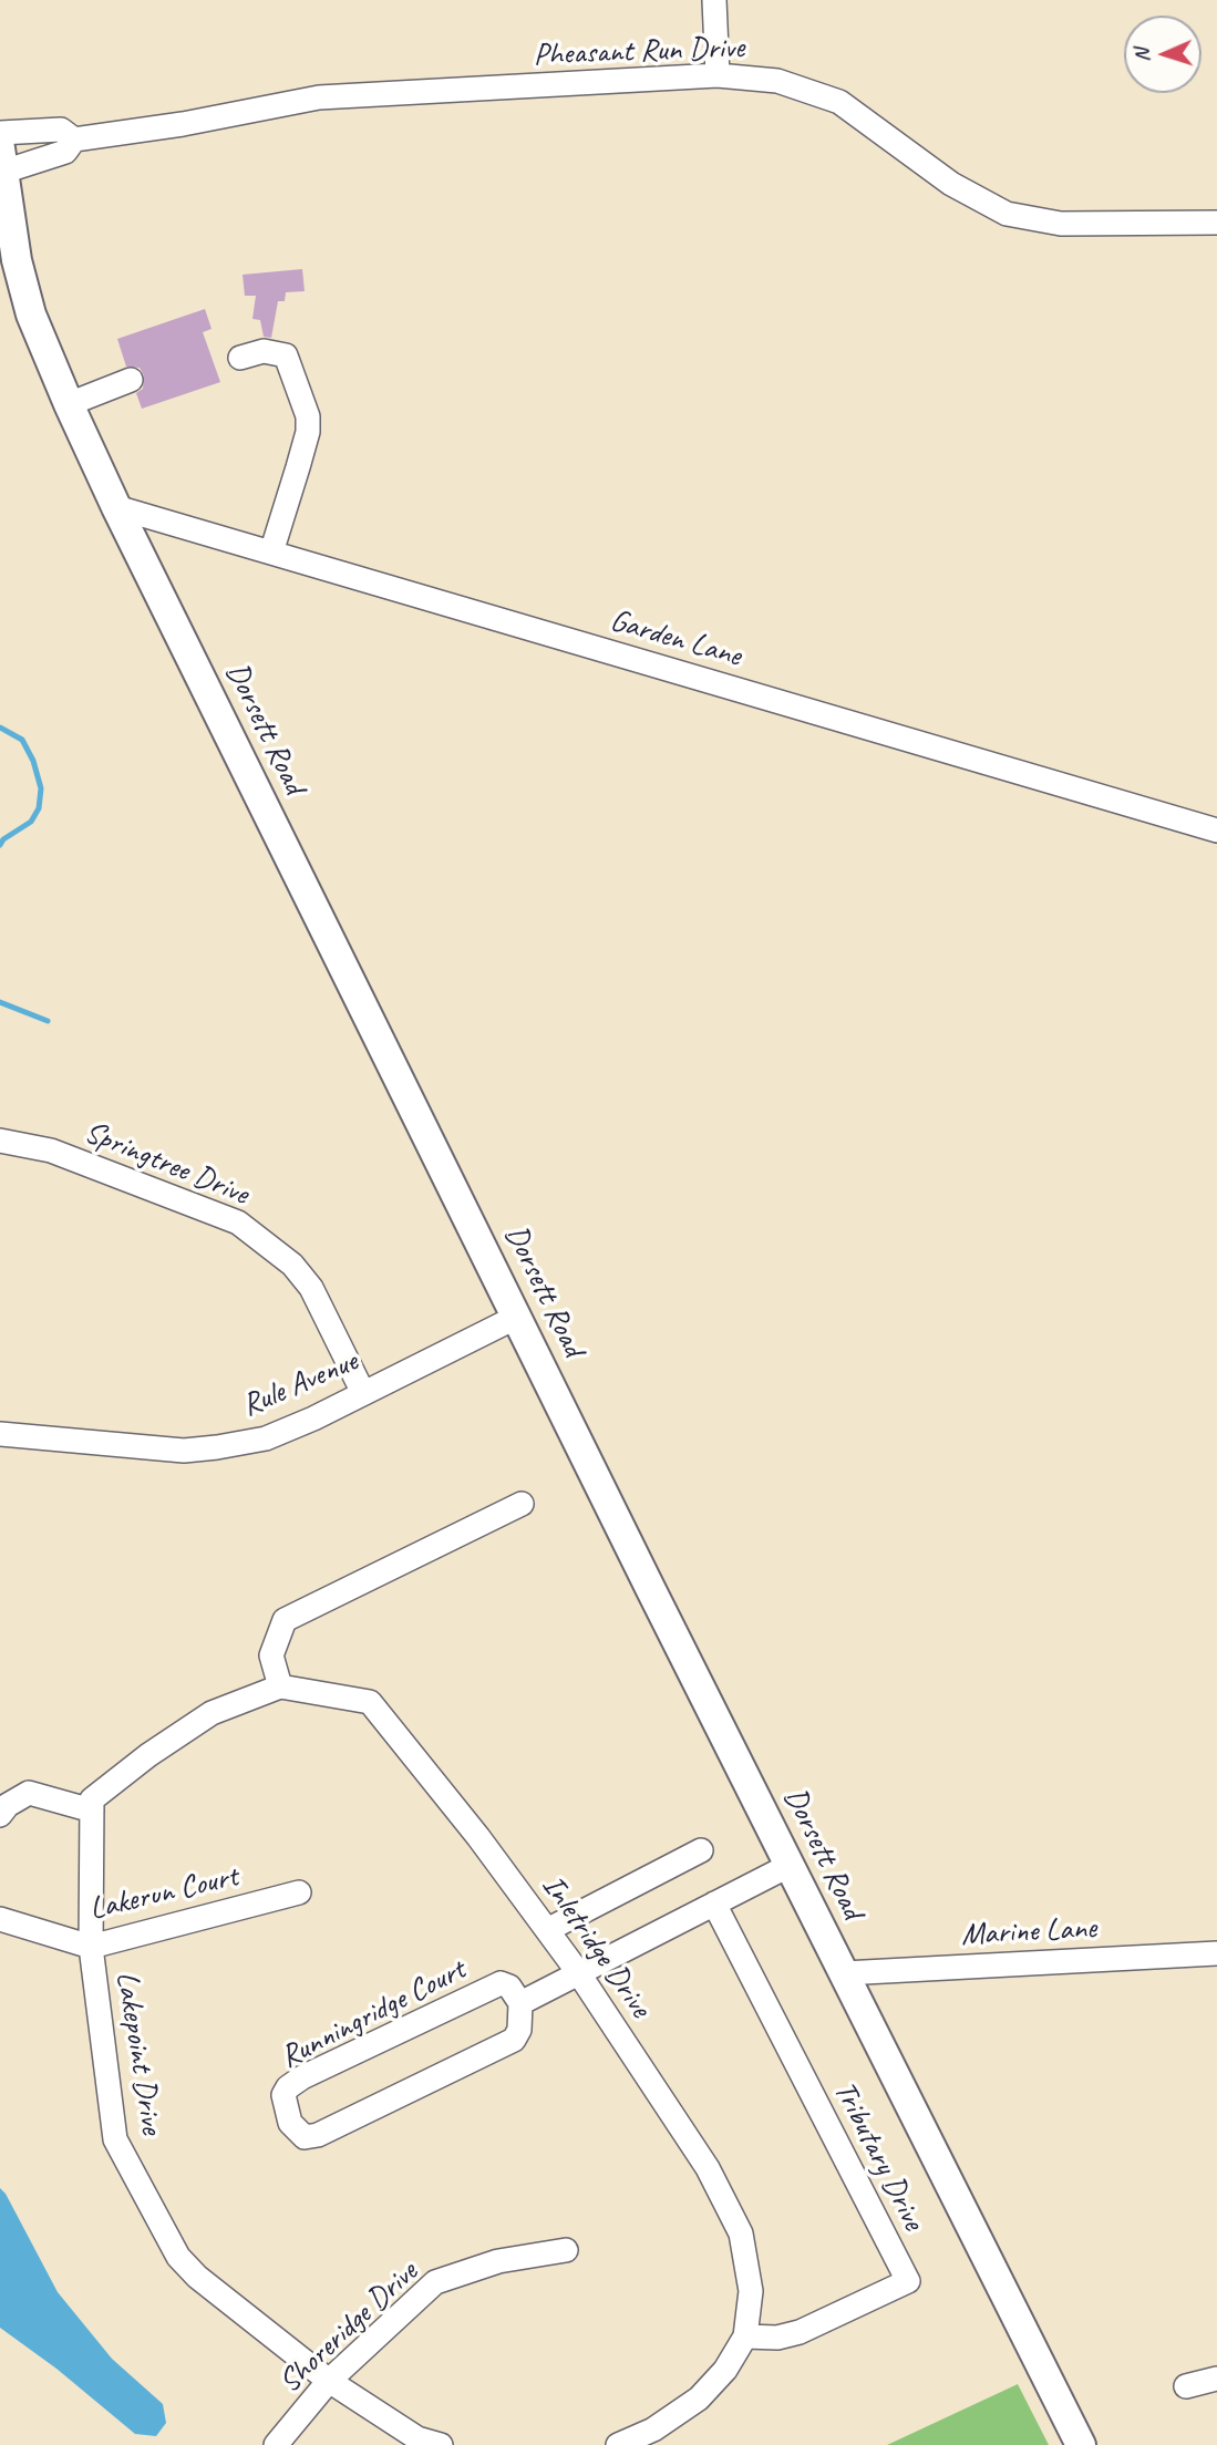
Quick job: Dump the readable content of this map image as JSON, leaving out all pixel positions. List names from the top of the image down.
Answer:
{
  "streets": {
    "main road": ["Dorsett Road"],
    "street": [
      "Pheasant Run Drive",
      "Garden Lane",
      "Springtree Drive",
      "Rule Avenue",
      "Lakerun Court",
      "Marine Lane",
      "Inletridge Drive",
      "Runningridge Court",
      "Lakepoint Drive",
      "Tributary Drive",
      "Shoreridge Drive"
    ]
  },
  "crossings": [
    ["Pheasant Run Drive", "Dorsett Road"],
    ["Garden Lane", "Dorsett Road"],
    ["Dorsett Road", "Rule Avenue"],
    ["Dorsett Road", "Marine Lane"],
    ["Springtree Drive", "Rule Avenue"],
    ["Lakerun Court", "Lakepoint Drive"],
    ["Inletridge Drive", "Tributary Drive"],
    ["Lakepoint Drive", "Shoreridge Drive"]
  ],
  "north": "left"
}
